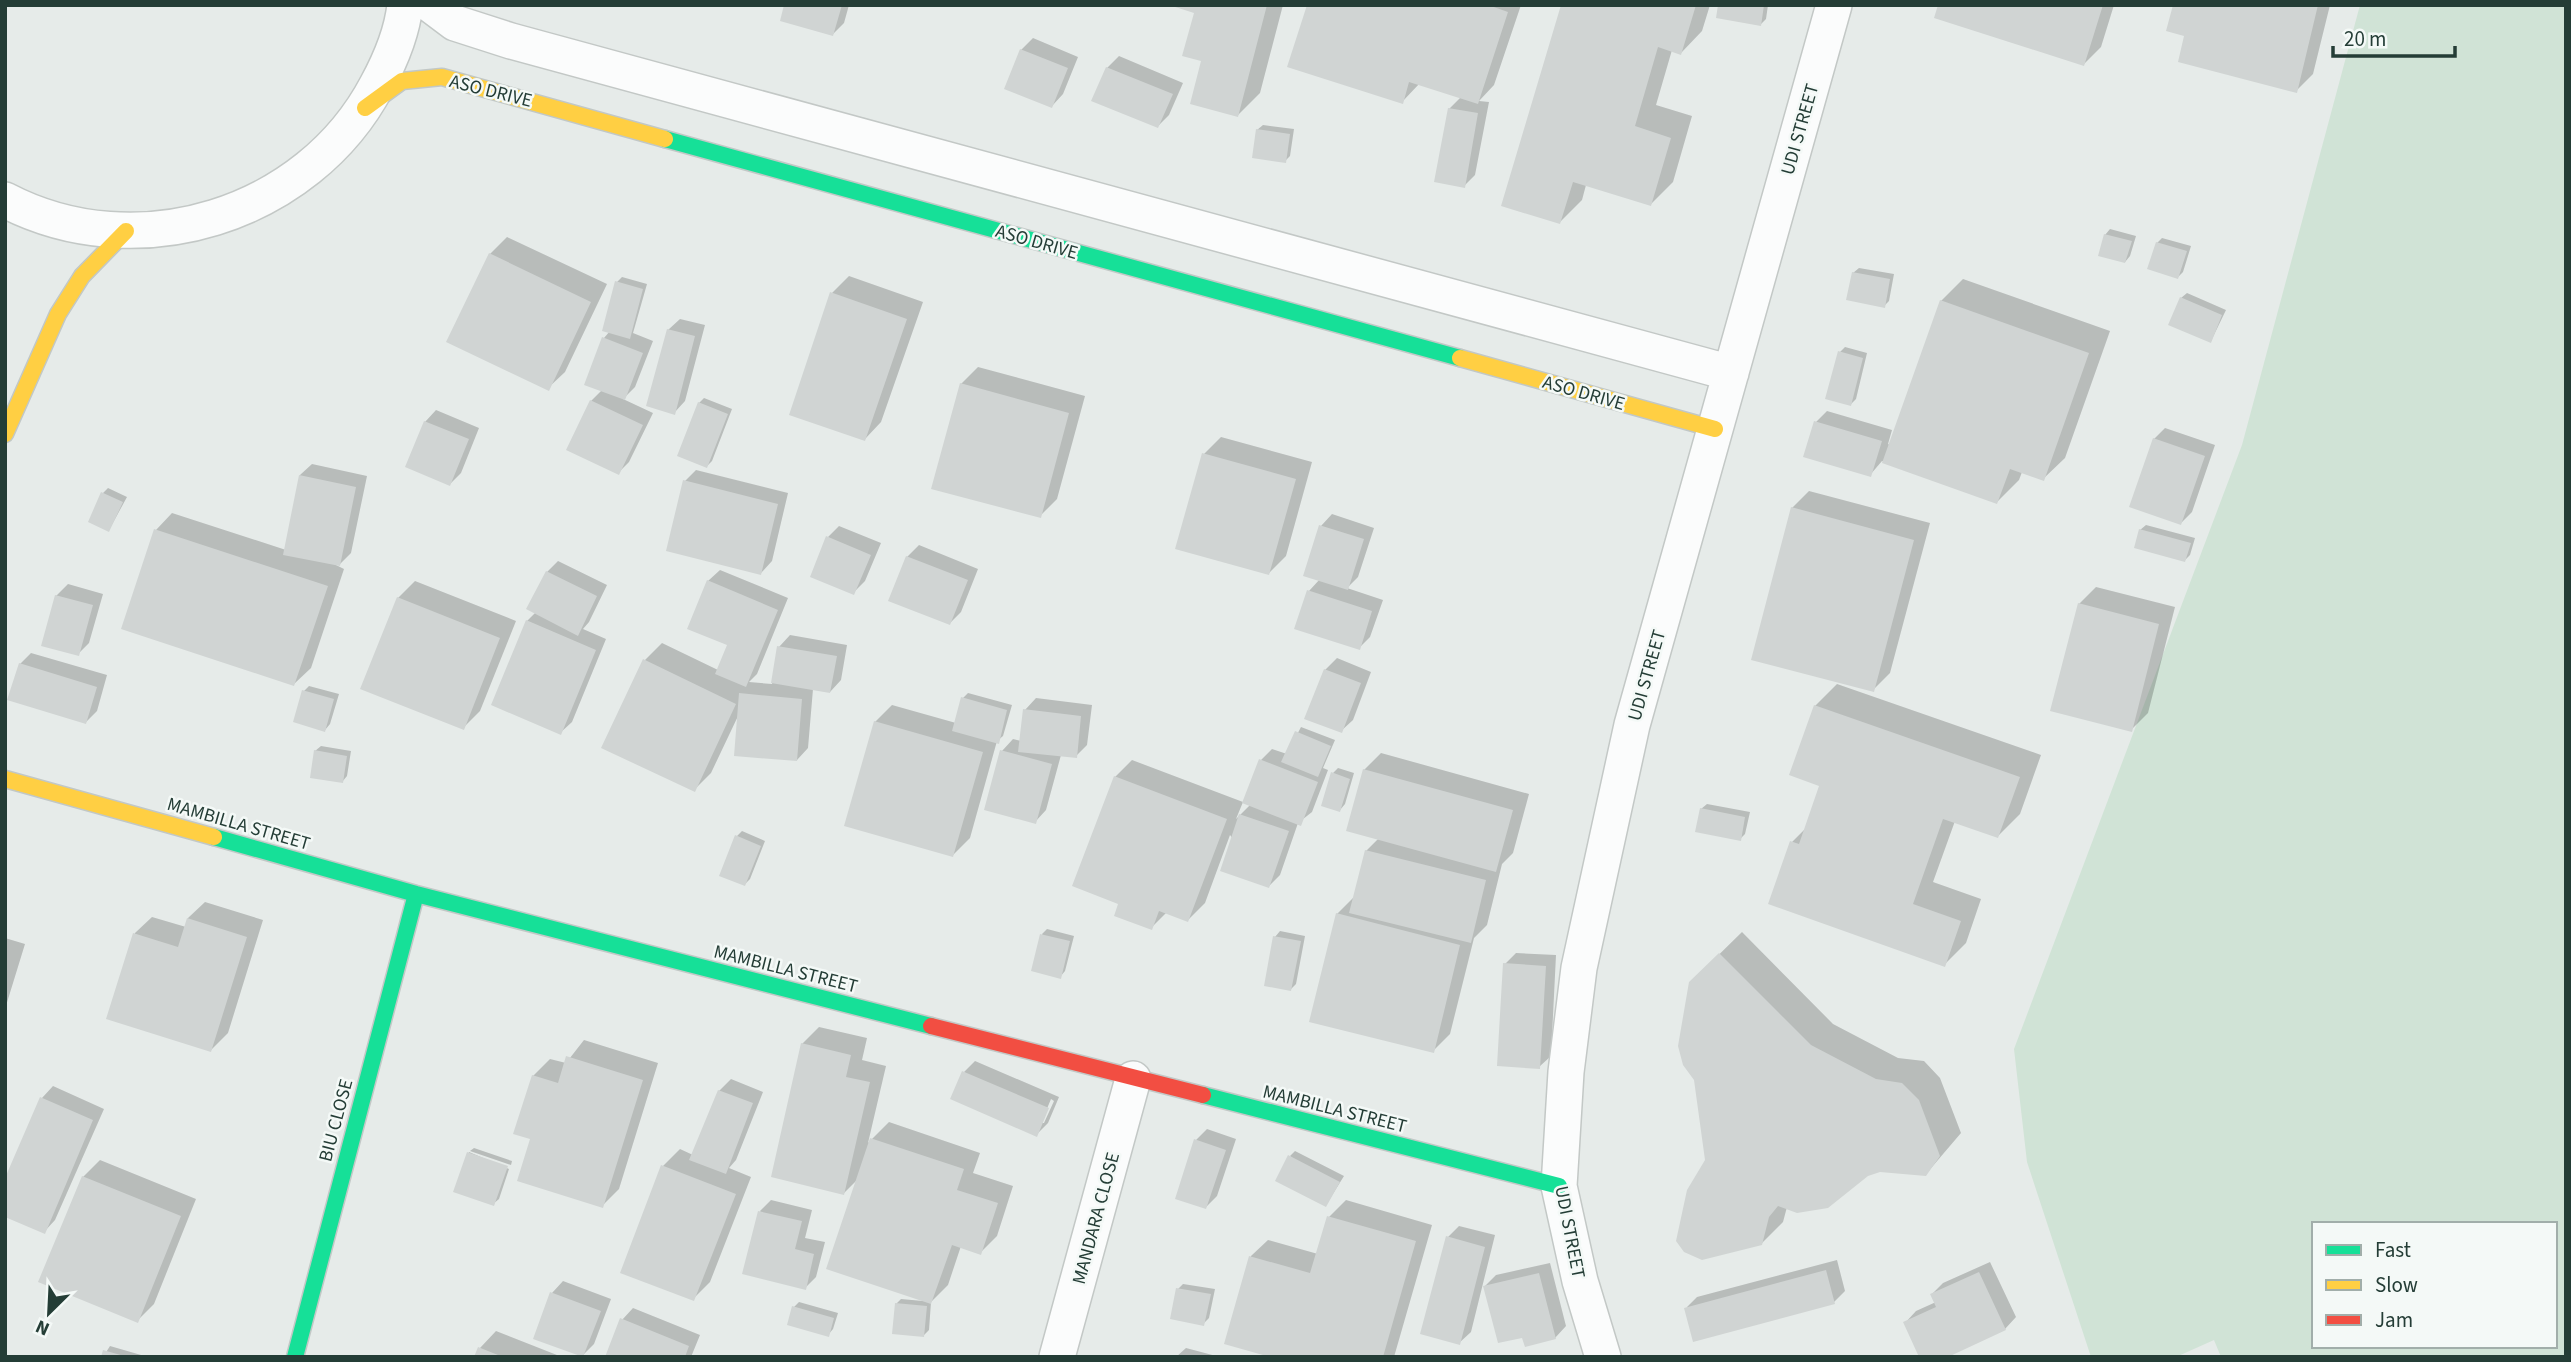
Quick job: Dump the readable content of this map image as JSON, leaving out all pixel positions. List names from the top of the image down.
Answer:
{
  "streets": {
    "street": [
      "ASO DRIVE",
      "UDI STREET",
      "MAMBILLA STREET",
      "BIU CLOSE",
      "MANDARA CLOSE"
    ]
  },
  "crossings": [
    ["ASO DRIVE", "UDI STREET"],
    ["UDI STREET", "MAMBILLA STREET"],
    ["MAMBILLA STREET", "BIU CLOSE"],
    ["MAMBILLA STREET", "MANDARA CLOSE"]
  ],
  "legend": ["Fast", "Slow", "Jam"],
  "scale_bar": "20 m",
  "north": "bottom left"
}
